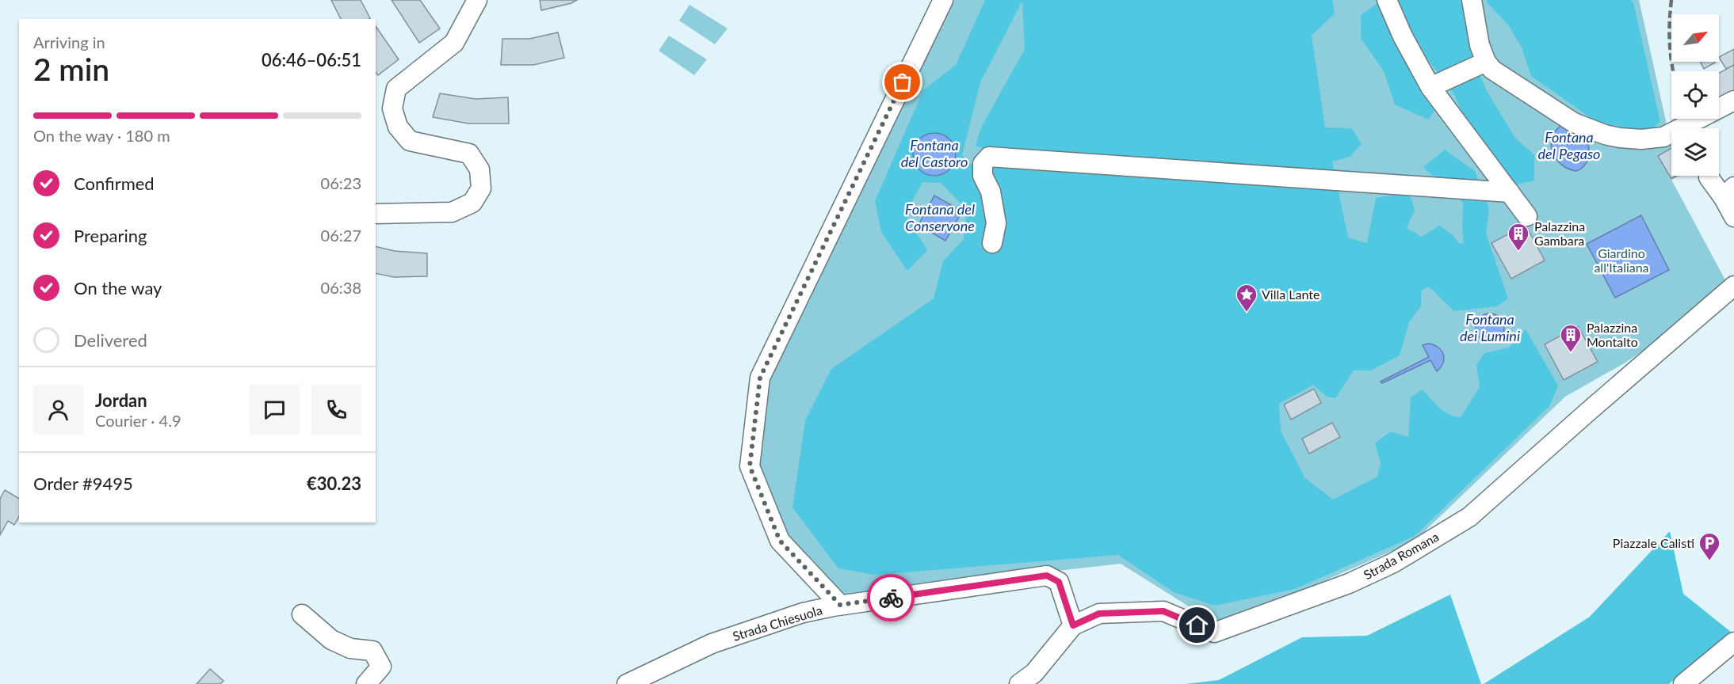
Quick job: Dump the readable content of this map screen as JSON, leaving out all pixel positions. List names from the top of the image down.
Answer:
{
  "streets": {
    "street": ["Strada Romana", "Strada Chiesuola"]
  },
  "crossings": [
    ["Strada Romana", "Strada Chiesuola"]
  ],
  "water": [
    "Fontana del Pegaso",
    "Fontana del Castoro",
    "Fontana del Conservone",
    "Fontana dei Lumini"
  ],
  "parks": ["Giardino all'Italiana"],
  "places": {
    "building": ["Palazzina Gambara", "Palazzina Montalto"],
    "place": ["Villa Lante"],
    "parking": ["Piazzale Calisti"]
  },
  "north": "top right",
  "page": {
    "heading": ["2 min", "Arriving in", "06:46–06:51"],
    "panel": [
      "Jordan",
      "Courier · 4.9",
      "Order #9495",
      "€30.23"
    ],
    "bar": "On the way · 180 m",
    "list": [
      ["Confirmed", "06:23"],
      ["Preparing", "06:27"],
      ["On the way", "06:38"],
      "Delivered"
    ]
  }
}
